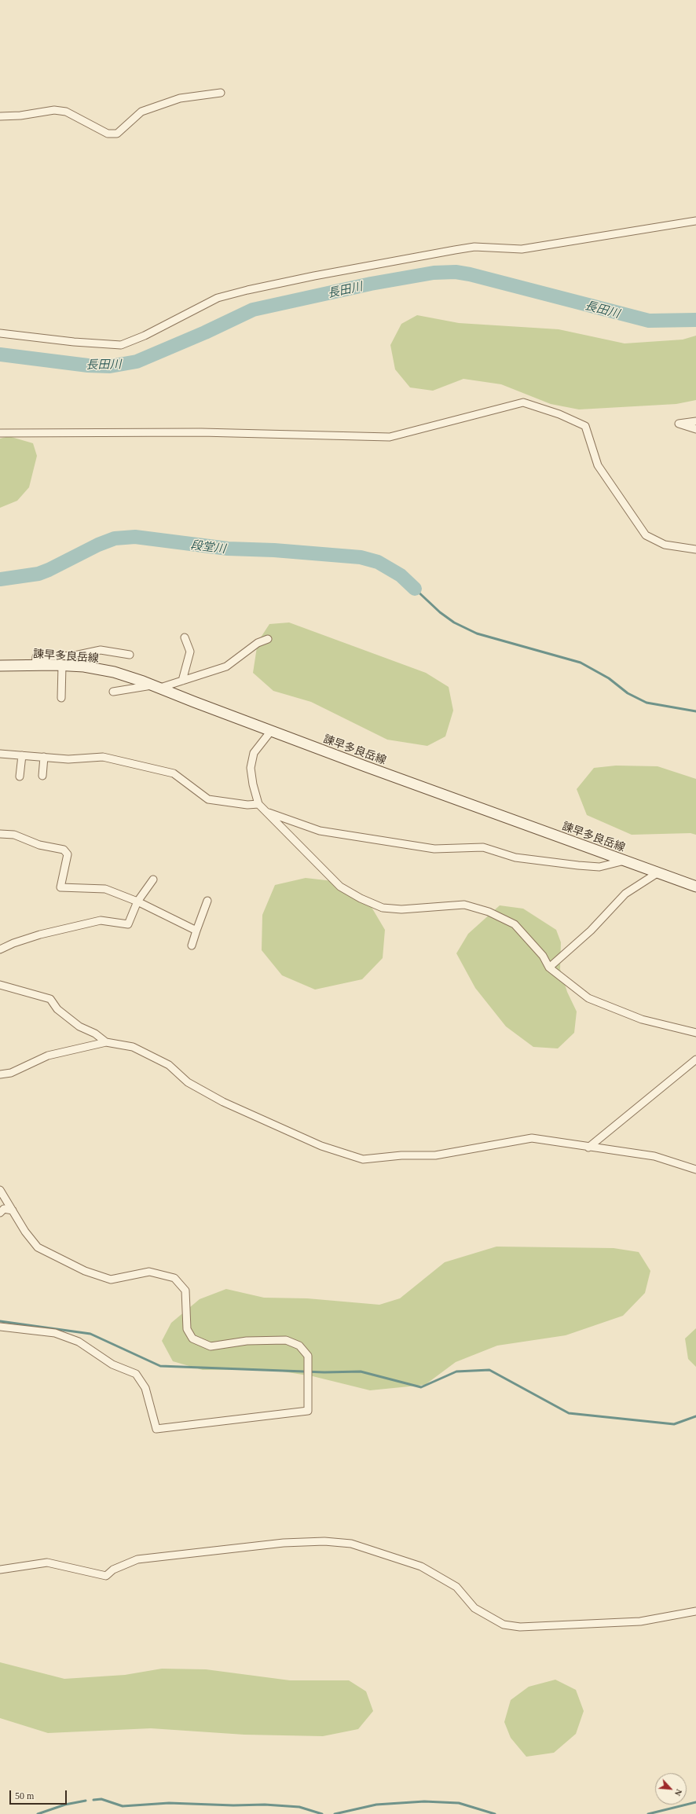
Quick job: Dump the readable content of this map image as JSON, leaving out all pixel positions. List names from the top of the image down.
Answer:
{
  "streets": {
    "main road": ["諫早多良岳線"]
  },
  "water": ["長田川", "段堂川"],
  "scale_bar": "50 m",
  "north": "bottom right"
}
